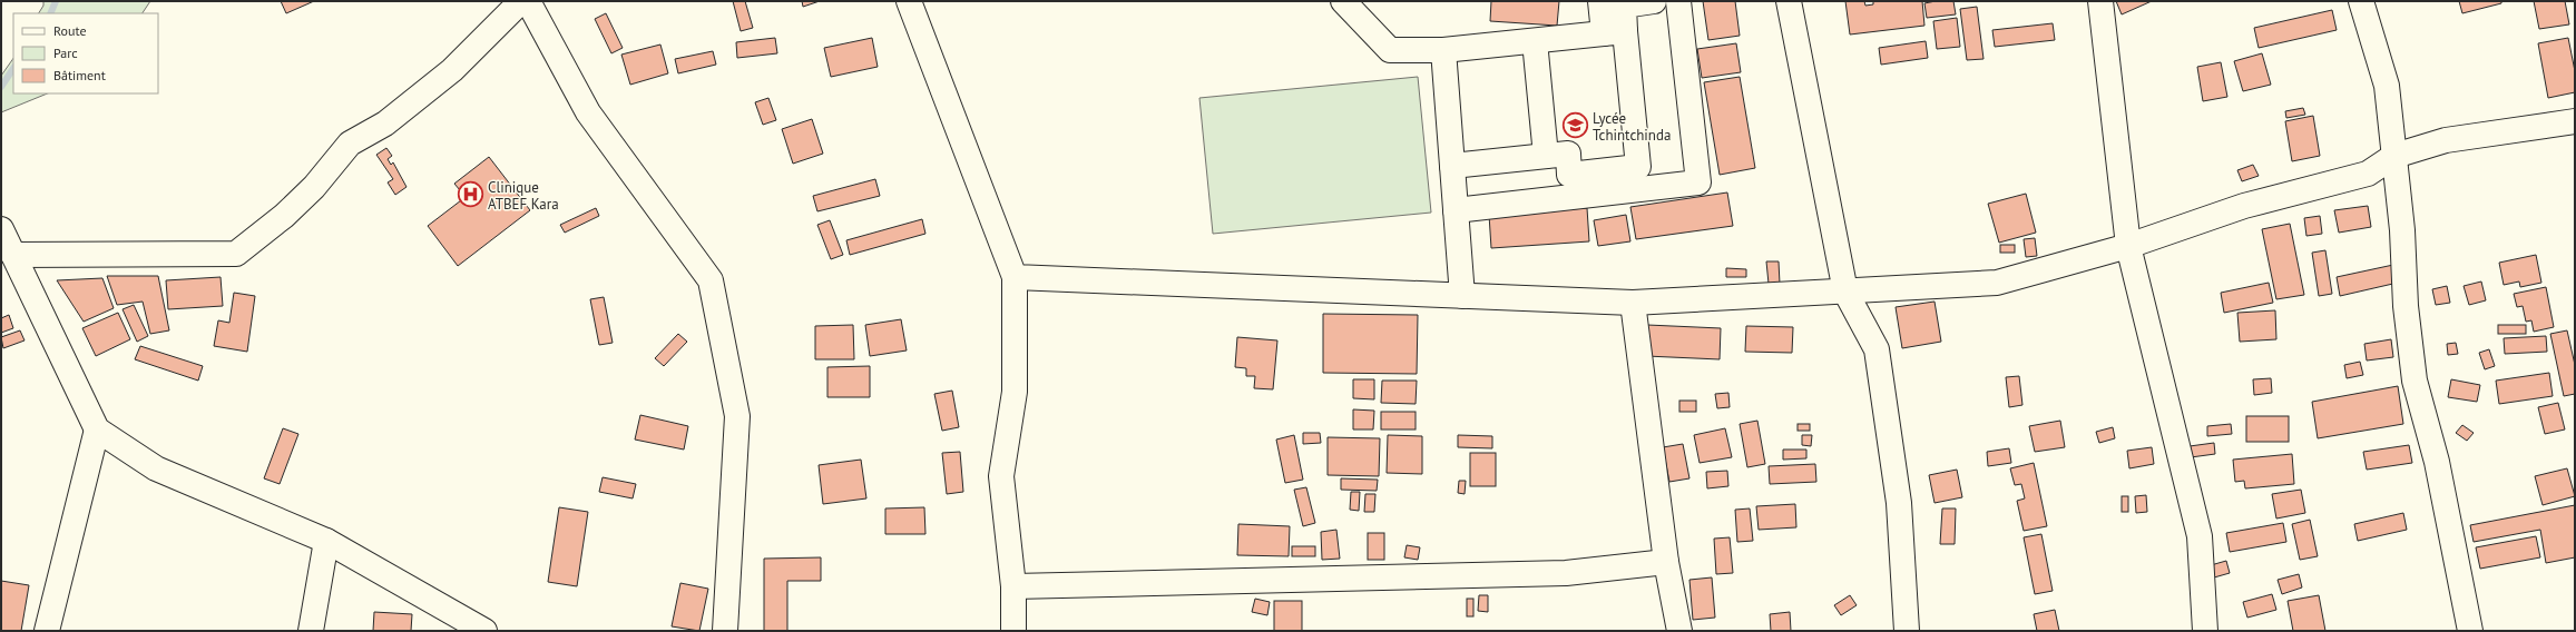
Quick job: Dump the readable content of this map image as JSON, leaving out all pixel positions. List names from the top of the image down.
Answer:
{
  "places": {
    "school or university": ["Lycée Tchintchinda"],
    "hospital": ["Clinique ATBEF Kara"]
  },
  "legend": ["Route", "Parc", "Bâtiment"]
}
